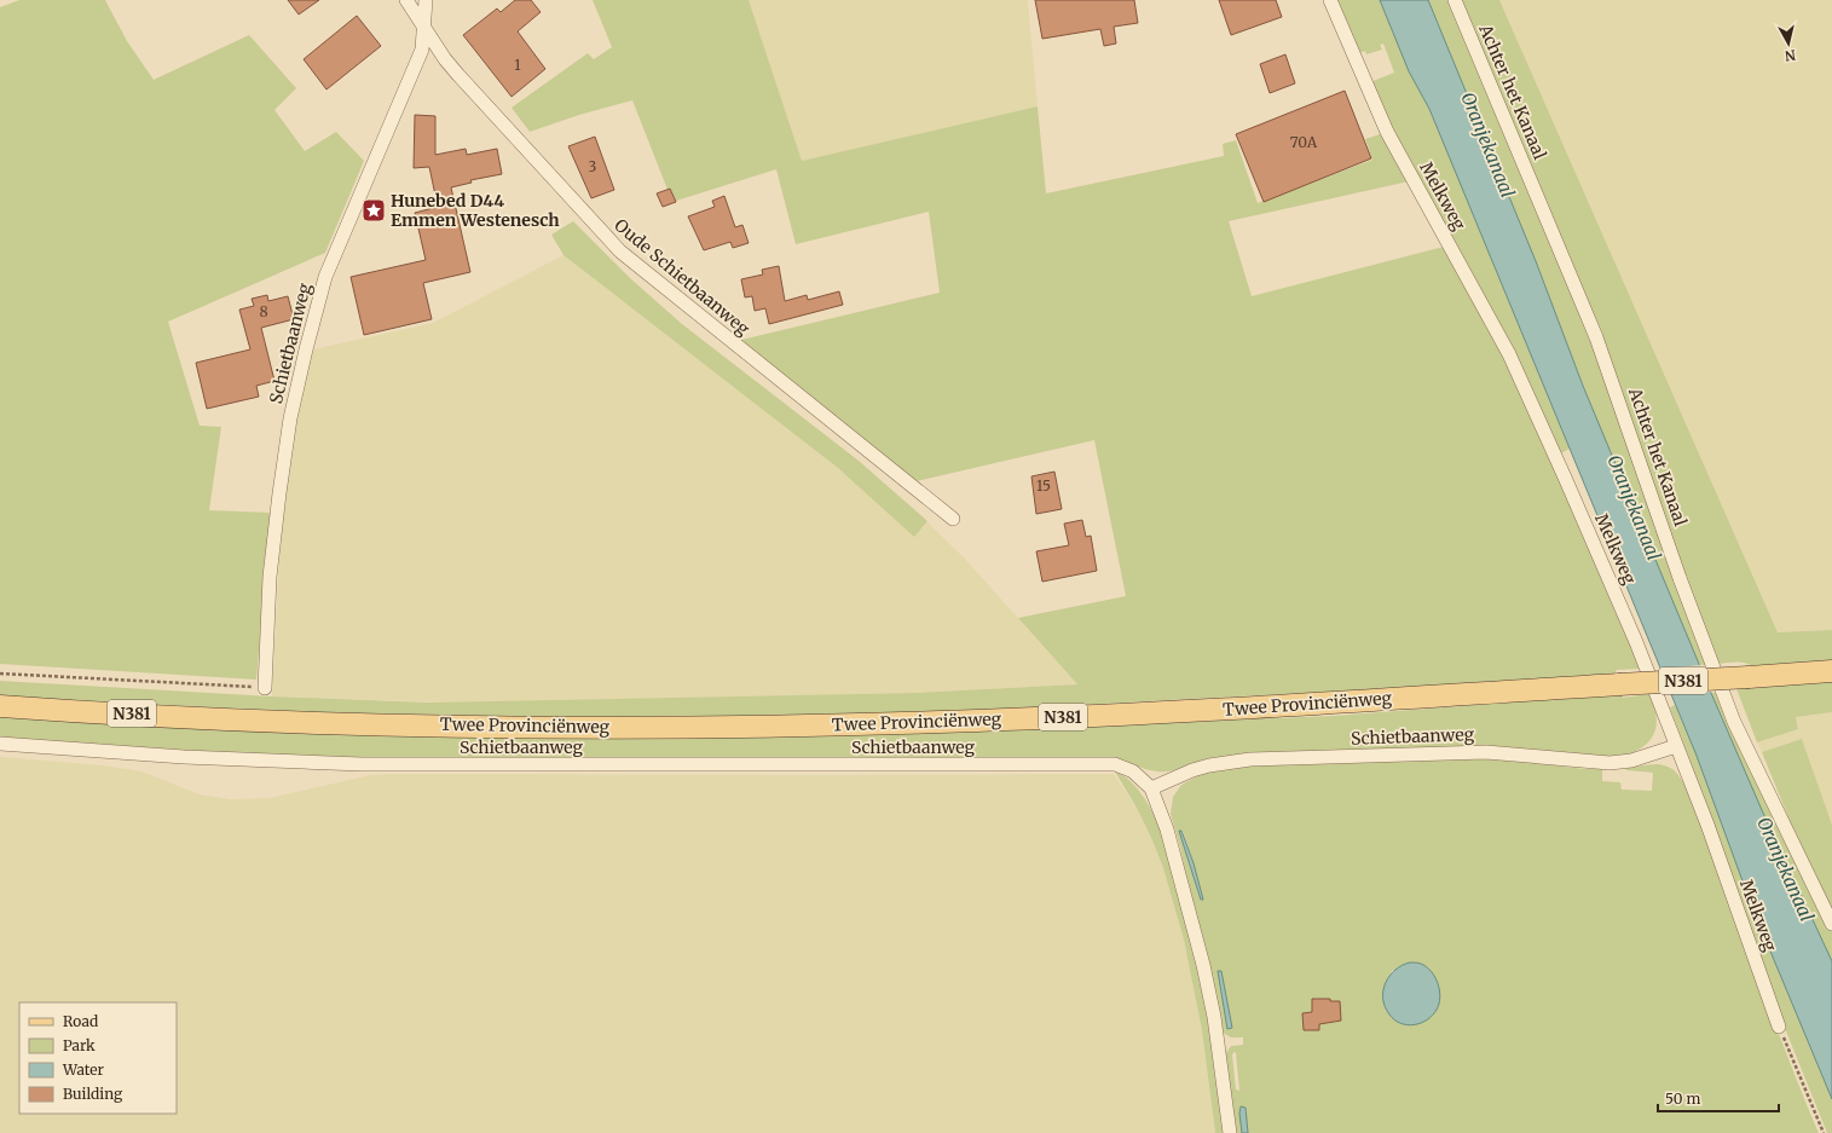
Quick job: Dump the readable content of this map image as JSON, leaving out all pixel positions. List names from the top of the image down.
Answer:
{
  "streets": {
    "main road": ["N381", "Twee Provinciënweg"],
    "street": [
      "Achter het Kanaal",
      "Melkweg",
      "Oude Schietbaanweg",
      "Schietbaanweg"
    ]
  },
  "crossings": [
    ["Melkweg", "Schietbaanweg"],
    ["Oude Schietbaanweg", "Schietbaanweg"]
  ],
  "water": ["Oranjekanaal"],
  "places": {
    "place": ["Hunebed D44 Emmen Westenesch"]
  },
  "house_numbers": [
    "1",
    "70A",
    "3",
    "8",
    "15"
  ],
  "legend": [
    "Road",
    "Park",
    "Water",
    "Building"
  ],
  "scale_bar": "50 m",
  "north": "bottom"
}
